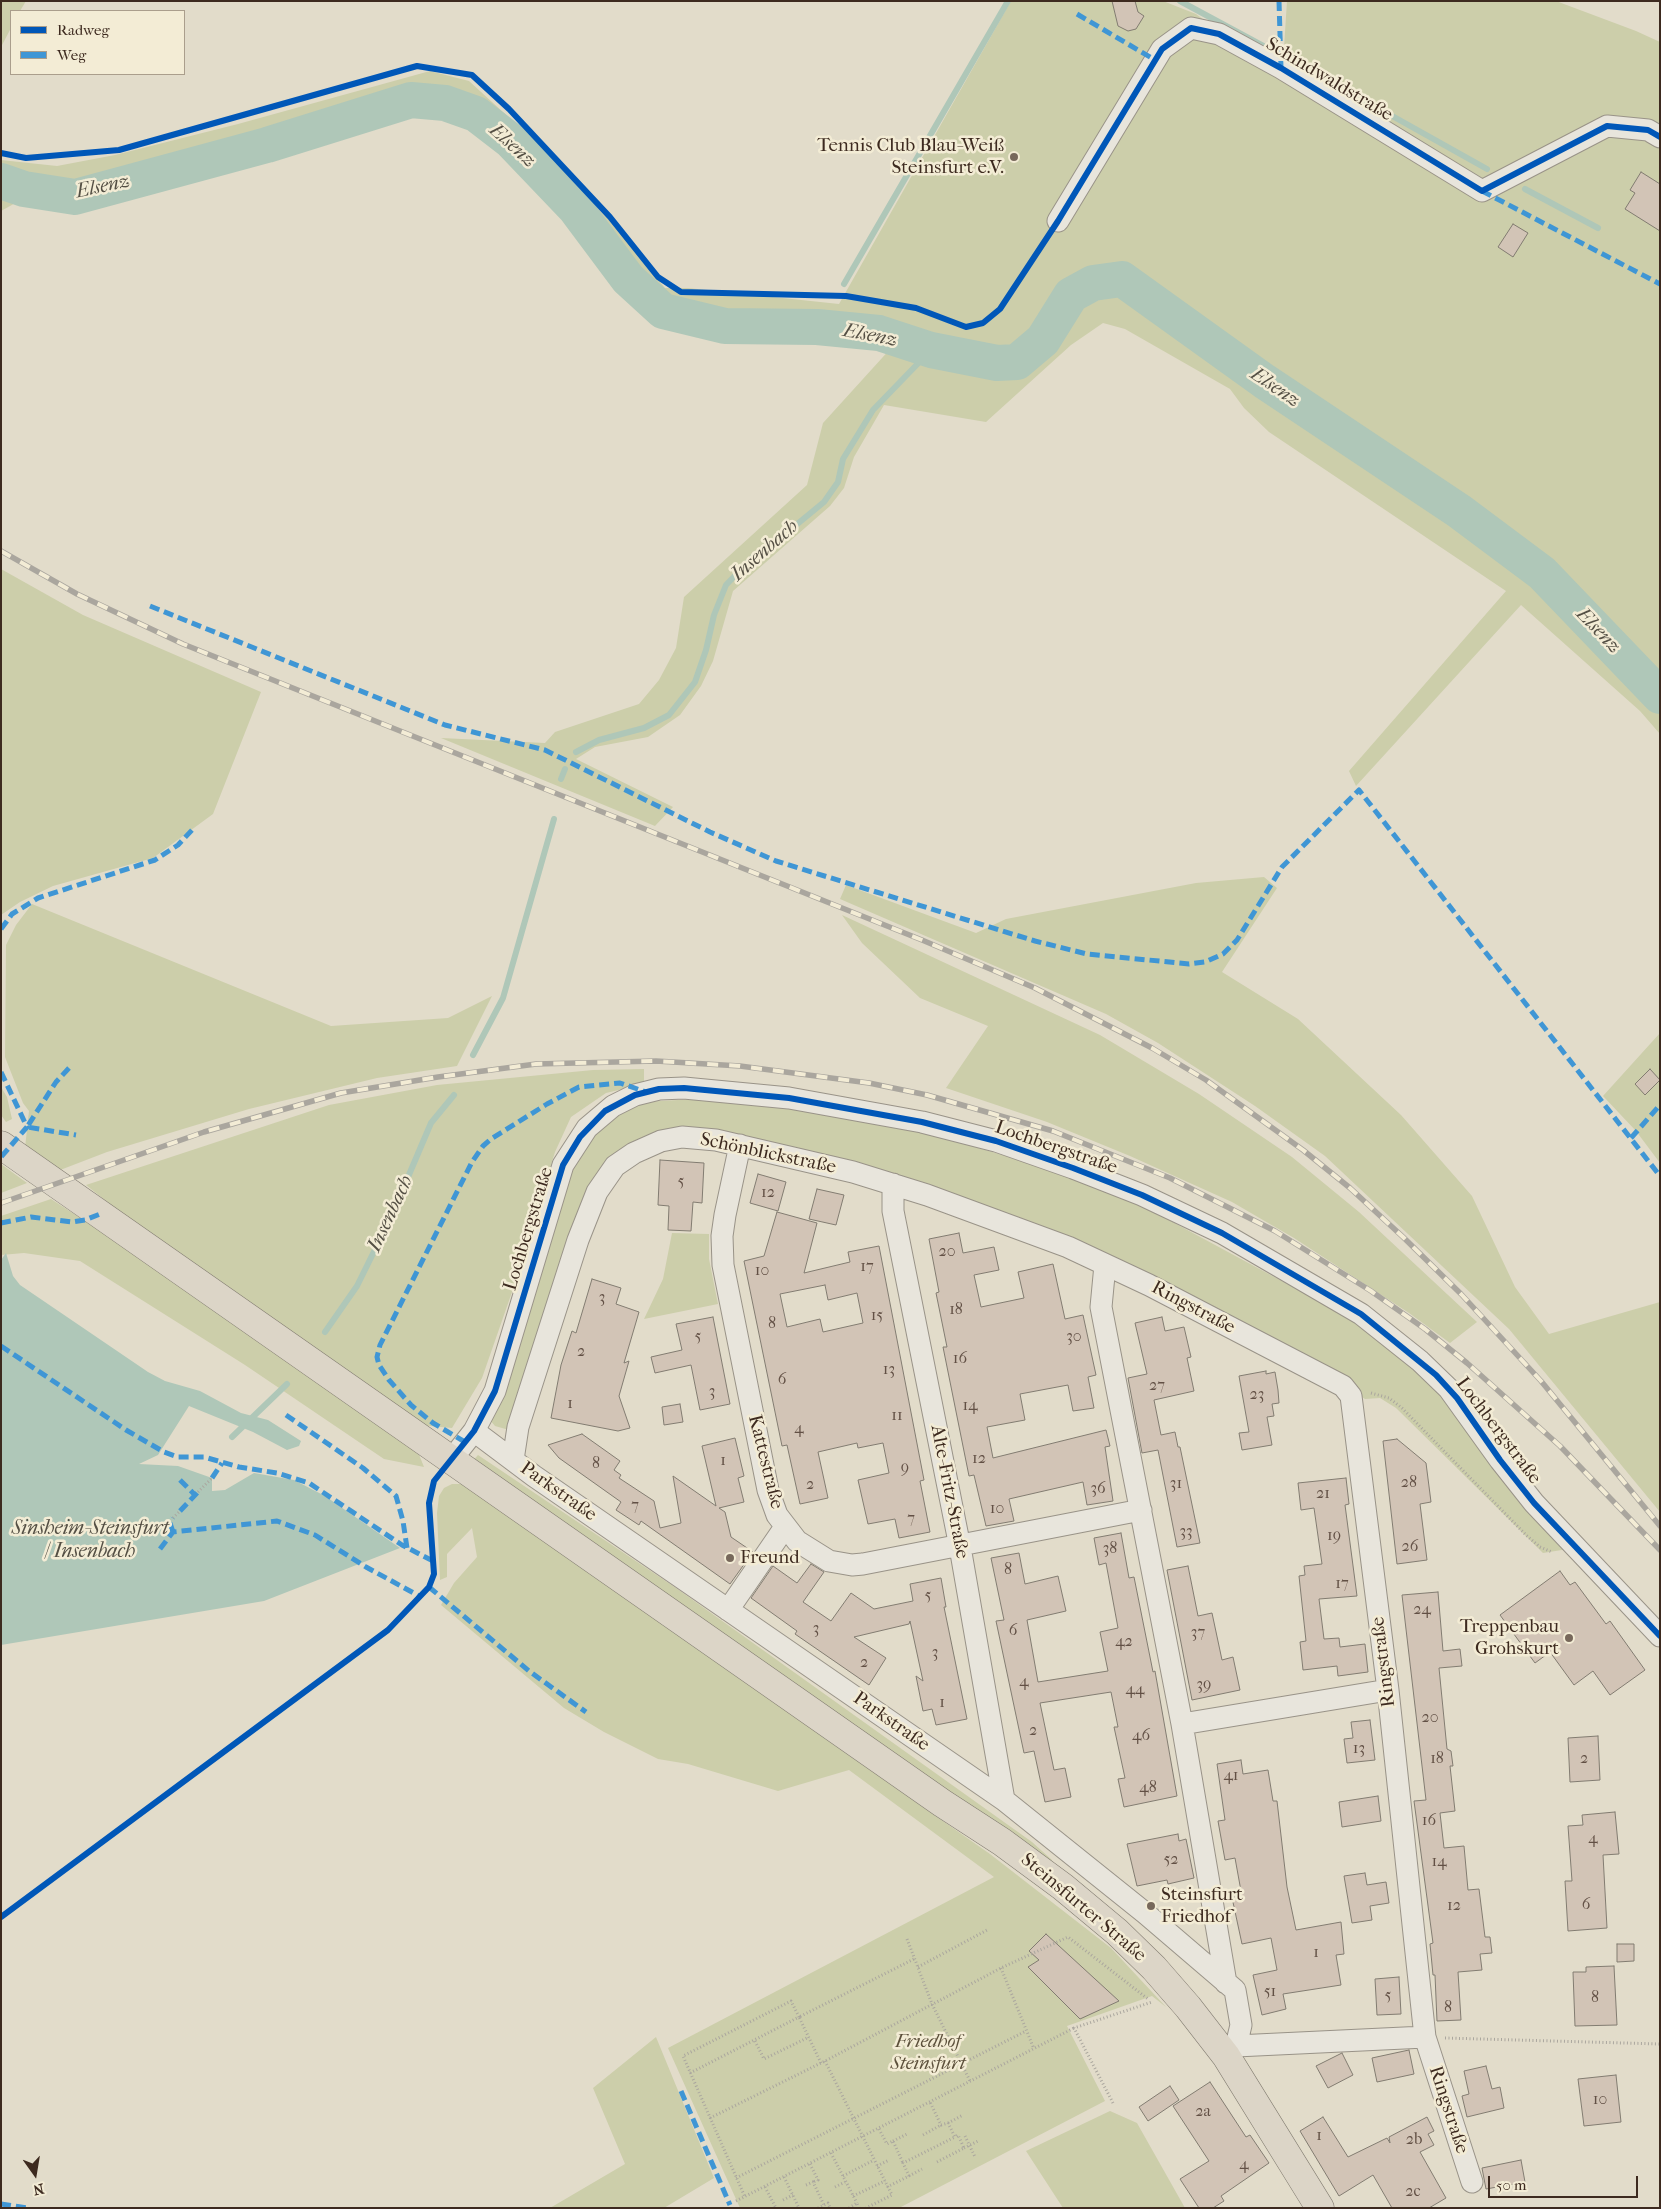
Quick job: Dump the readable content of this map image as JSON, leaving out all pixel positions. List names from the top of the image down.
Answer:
{
  "streets": {
    "main road": ["Steinsfurter Straße"],
    "street": [
      "Schindwaldstraße",
      "Lochbergstraße",
      "Schönblickstraße",
      "Ringstraße",
      "Kattestraße",
      "Parkstraße",
      "Alte-Fritz-Straße"
    ]
  },
  "crossings": [
    ["Lochbergstraße", "Parkstraße"],
    ["Lochbergstraße", "Steinsfurter Straße"],
    ["Schönblickstraße", "Ringstraße"],
    ["Schönblickstraße", "Kattestraße"],
    ["Schönblickstraße", "Parkstraße"],
    ["Schönblickstraße", "Alte-Fritz-Straße"],
    ["Kattestraße", "Alte-Fritz-Straße"],
    ["Parkstraße", "Alte-Fritz-Straße"],
    ["Parkstraße", "Steinsfurter Straße"]
  ],
  "water": ["Elsenz", "Insenbach", "Sinsheim-Steinsfurt / Insenbach"],
  "parks": ["Friedhof Steinsfurt"],
  "places": [
    "Tennis Club Blau-Weiß Steinsfurt e.V.",
    "Freund",
    "Treppenbau Grohskurt",
    "Steinsfurt Friedhof"
  ],
  "house_numbers": [
    "5",
    "12",
    "20",
    "17",
    "10",
    "3",
    "18",
    "15",
    "8",
    "5",
    "30",
    "2",
    "16",
    "13",
    "6",
    "27",
    "3",
    "23",
    "1",
    "14",
    "11",
    "4",
    "12",
    "1",
    "8",
    "9",
    "28",
    "31",
    "2",
    "36",
    "21",
    "7",
    "10",
    "7",
    "33",
    "19",
    "26",
    "38",
    "8",
    "17",
    "5",
    "24",
    "3",
    "6",
    "37",
    "42",
    "3",
    "2",
    "4",
    "39",
    "44",
    "1",
    "20",
    "2",
    "46",
    "13",
    "18",
    "2",
    "41",
    "48",
    "16",
    "4",
    "52",
    "14",
    "6",
    "12",
    "1",
    "51",
    "5",
    "8",
    "8",
    "10",
    "2a",
    "1",
    "2b",
    "4",
    "2c"
  ],
  "legend": ["Radweg", "Weg"],
  "scale_bar": "50 m",
  "north": "bottom"
}
